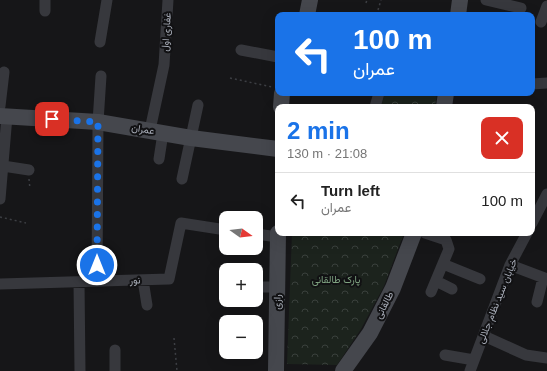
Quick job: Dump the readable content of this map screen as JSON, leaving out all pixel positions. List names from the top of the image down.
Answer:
{
  "streets": {
    "street": [
      "غفاری اول",
      "عمران",
      "نور",
      "خیابان سید نظام جلالی",
      "رازی",
      "طالقانی"
    ]
  },
  "crossings": [
    ["غفاری اول", "عمران"]
  ],
  "parks": ["پارک طالقانی"],
  "north": "right",
  "page": {
    "turn": ["100 m", "عمران"],
    "heading": ["2 min", "130 m · 21:08"],
    "list": [
      {
        "name": "Turn left",
        "note": "عمران",
        "value": "100 m"
      }
    ],
    "map_buttons": ["+", "−"]
  }
}
